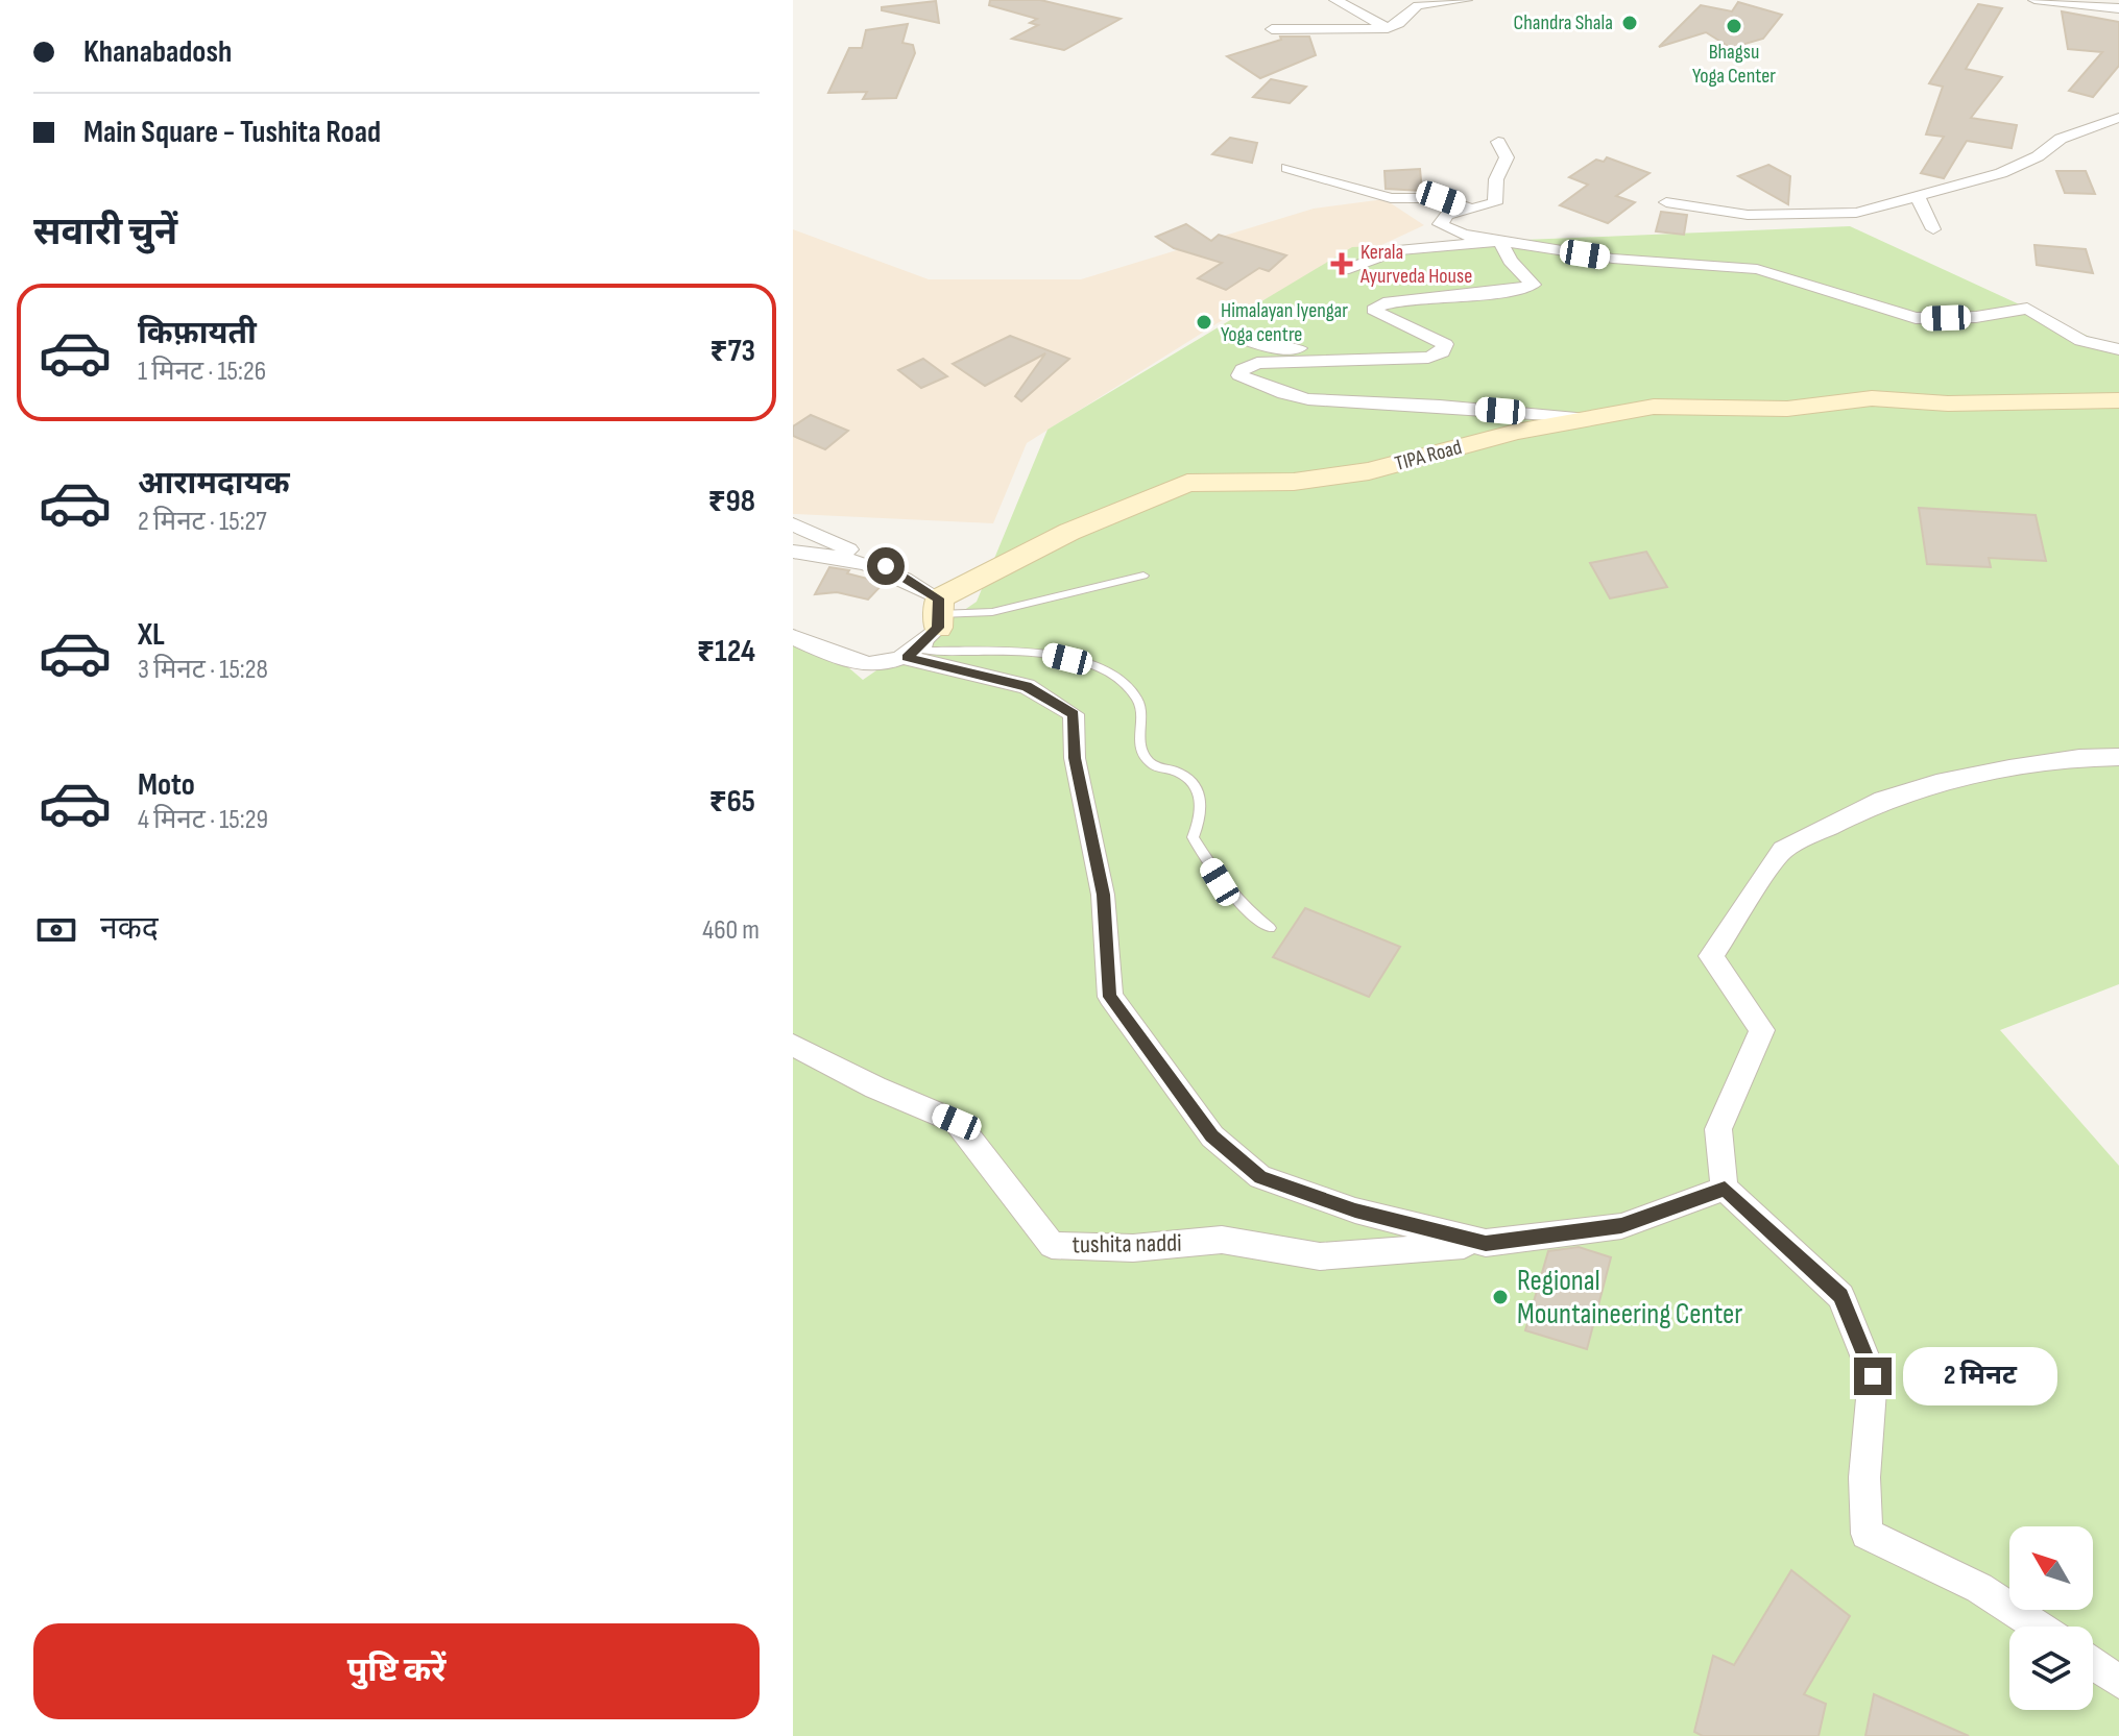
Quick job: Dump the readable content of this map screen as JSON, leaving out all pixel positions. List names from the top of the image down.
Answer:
{
  "streets": {
    "street": ["TIPA Road", "tushita naddi"]
  },
  "places": {
    "other": [
      "Chandra Shala",
      "Bhagsu Yoga Center",
      "Himalayan Iyengar Yoga centre",
      "Regional Mountaineering Center"
    ],
    "health": ["Kerala Ayurveda House"]
  },
  "north": "top left",
  "page": {
    "banner": ["Khanabadosh", "Main Square - Tushita Road"],
    "heading": "सवारी चुनें",
    "list": [
      {
        "name": "किफ़ायती",
        "note": "1 मिनट · 15:26",
        "value": "₹73"
      },
      {
        "name": "आरामदायक",
        "note": "2 मिनट · 15:27",
        "value": "₹98"
      },
      {
        "name": "XL",
        "note": "3 मिनट · 15:28",
        "value": "₹124"
      },
      {
        "name": "Moto",
        "note": "4 मिनट · 15:29",
        "value": "₹65"
      }
    ],
    "pay": ["नकद", "460 m"],
    "bubble": "2 मिनट",
    "buttons": "पुष्टि करें"
  }
}
